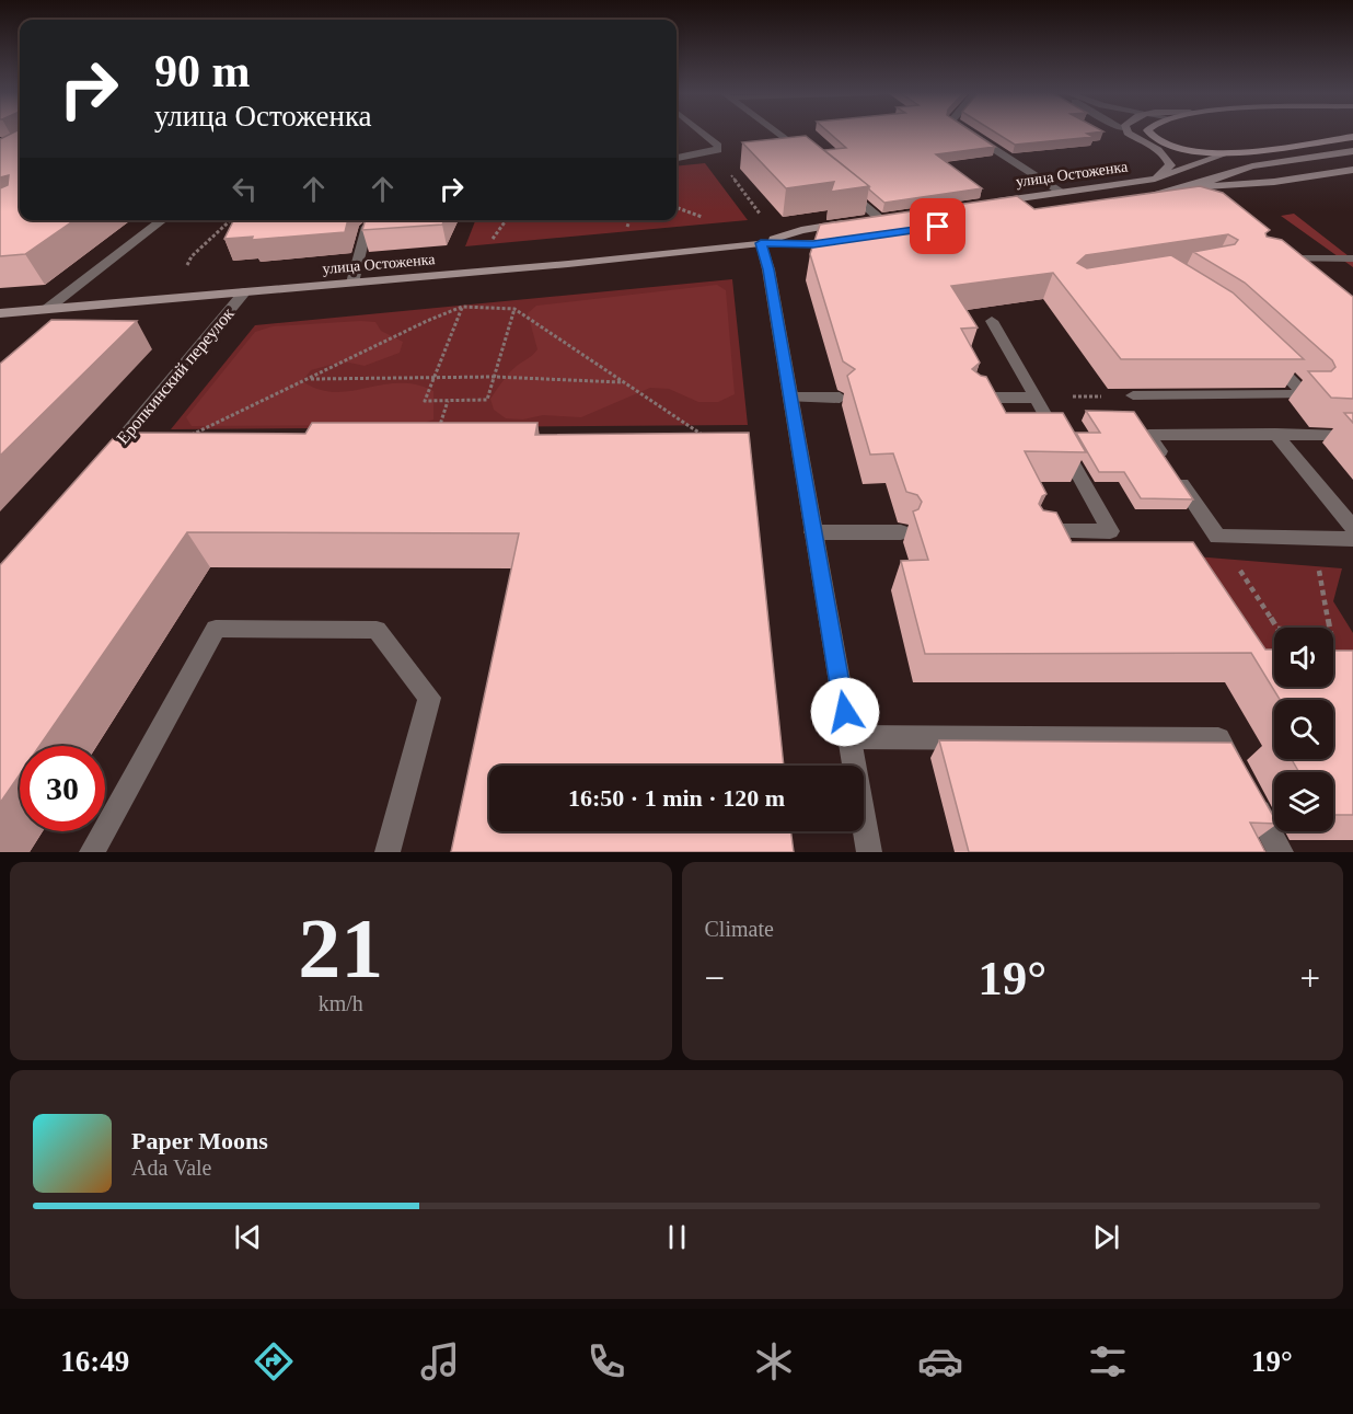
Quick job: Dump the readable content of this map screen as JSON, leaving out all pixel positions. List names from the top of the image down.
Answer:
{
  "streets": {
    "main road": ["улица Остоженка"],
    "street": ["Еропкинский переулок"]
  },
  "crossings": [
    ["улица Остоженка", "Еропкинский переулок"]
  ],
  "page": {
    "turn": ["90 m", "улица Остоженка"],
    "limit": "30",
    "trip": "16:50 · 1 min · 120 m",
    "tile": [
      ["21", "km/h"],
      "Climate"
    ],
    "heat": ["−", "19°", "+"],
    "song": ["Paper Moons", "Ada Vale"],
    "tabs": ["16:49", "19°"]
  }
}
